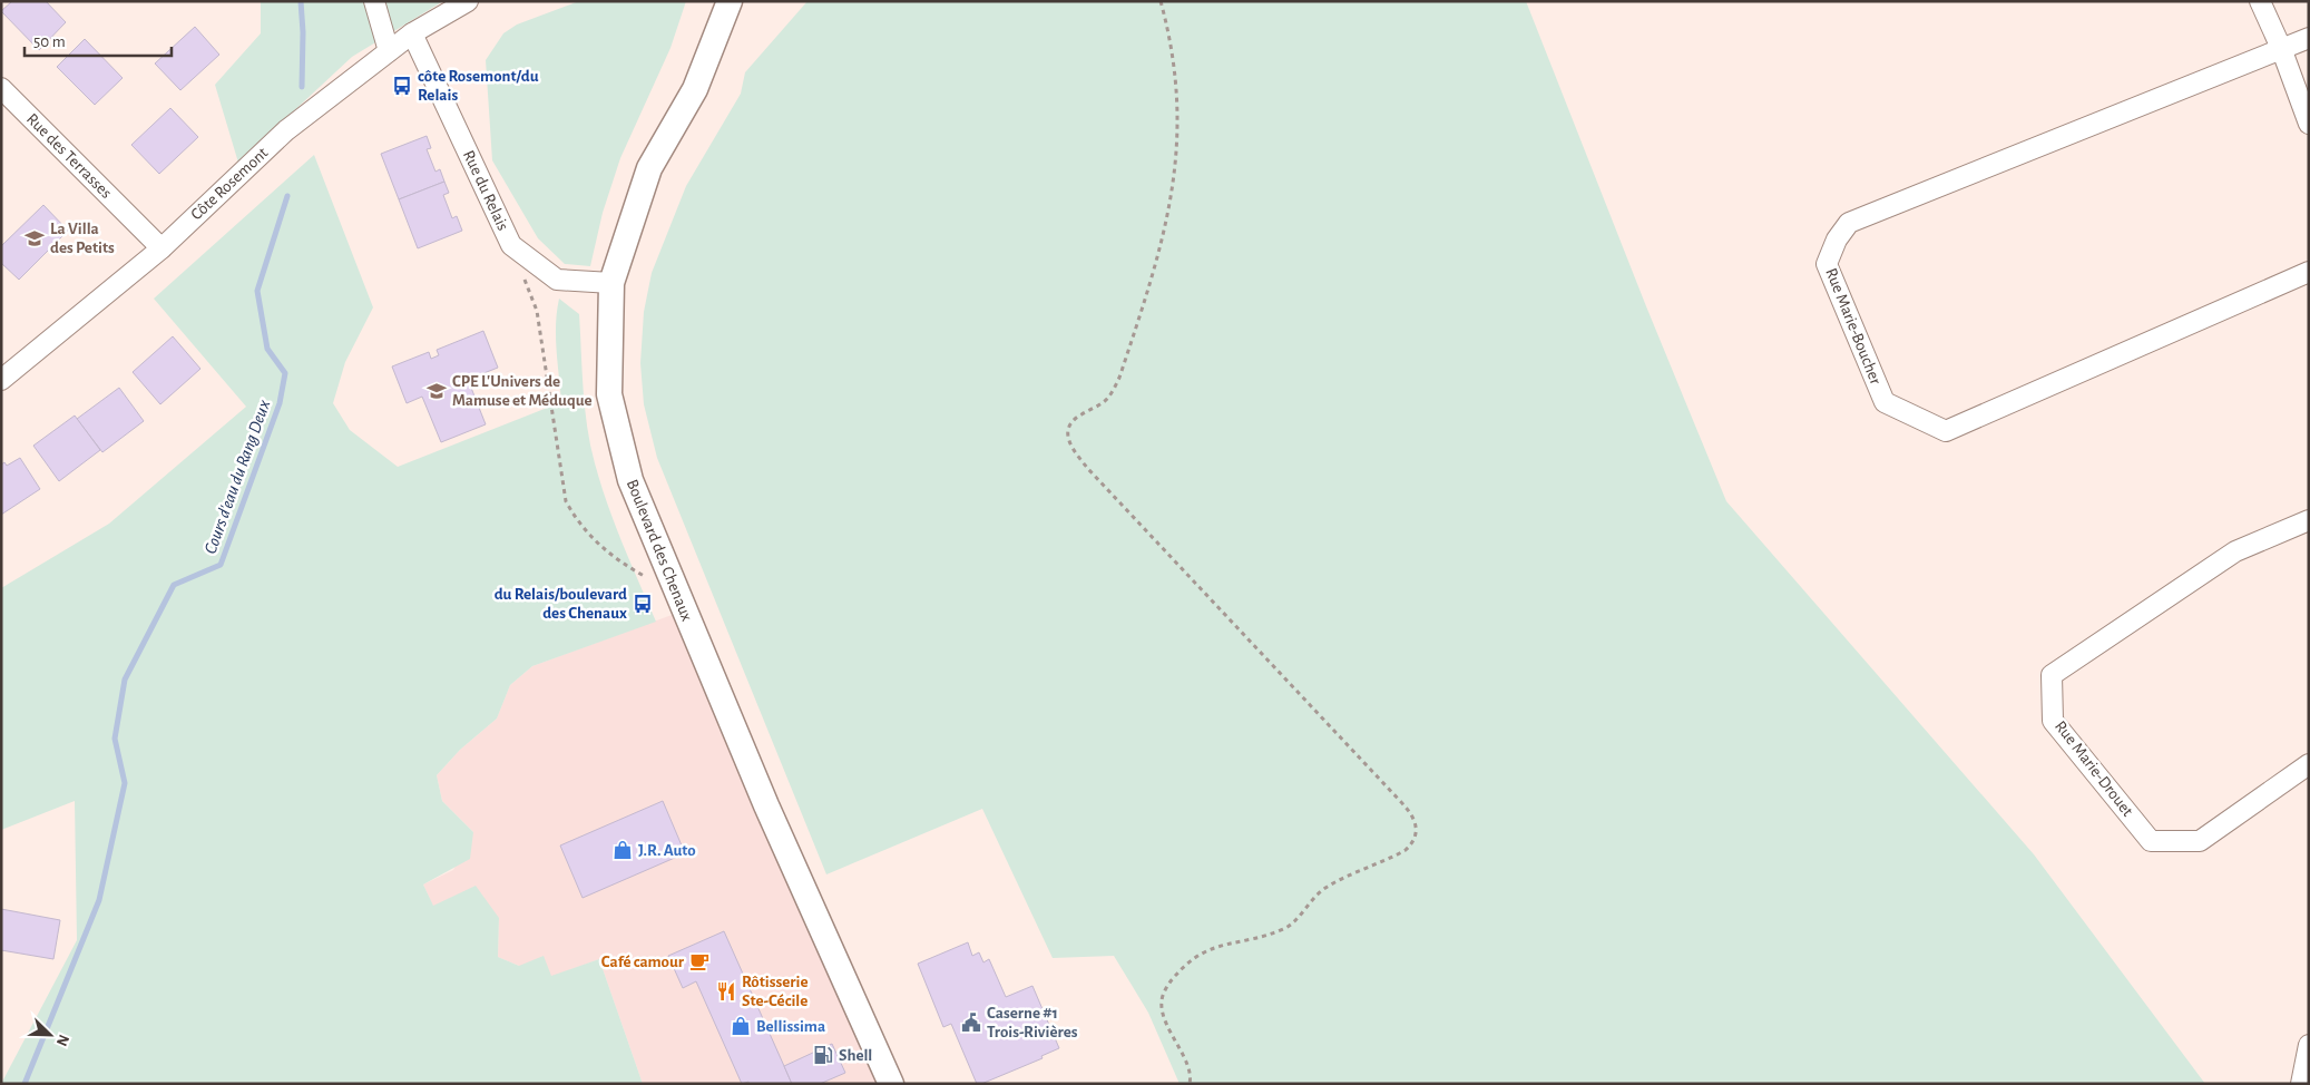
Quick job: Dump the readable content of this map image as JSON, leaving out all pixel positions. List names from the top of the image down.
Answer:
{
  "streets": {
    "main road": ["Boulevard des Chenaux"],
    "street": [
      "Rue des Terrasses",
      "Côte Rosemont",
      "Rue du Relais",
      "Rue Marie-Boucher",
      "Rue Marie-Drouet"
    ]
  },
  "crossings": [
    ["Rue des Terrasses", "Côte Rosemont"],
    ["Côte Rosemont", "Rue du Relais"],
    ["Rue du Relais", "Boulevard des Chenaux"]
  ],
  "water": ["Cours d'eau du Rang Deux"],
  "places": {
    "bus stop": ["côte Rosemont/du Relais", "du Relais/boulevard des Chenaux"],
    "school or university": ["La Villa des Petits", "CPE L'Univers de Mamuse et Méduque"],
    "shop": ["J.R. Auto", "Bellissima"],
    "cafe": ["Café camour"],
    "restaurant": ["Rôtisserie Ste-Cécile"],
    "public building": ["Caserne #1 Trois-Rivières"],
    "fuel station": ["Shell"]
  },
  "scale_bar": "50 m",
  "north": "bottom right"
}
